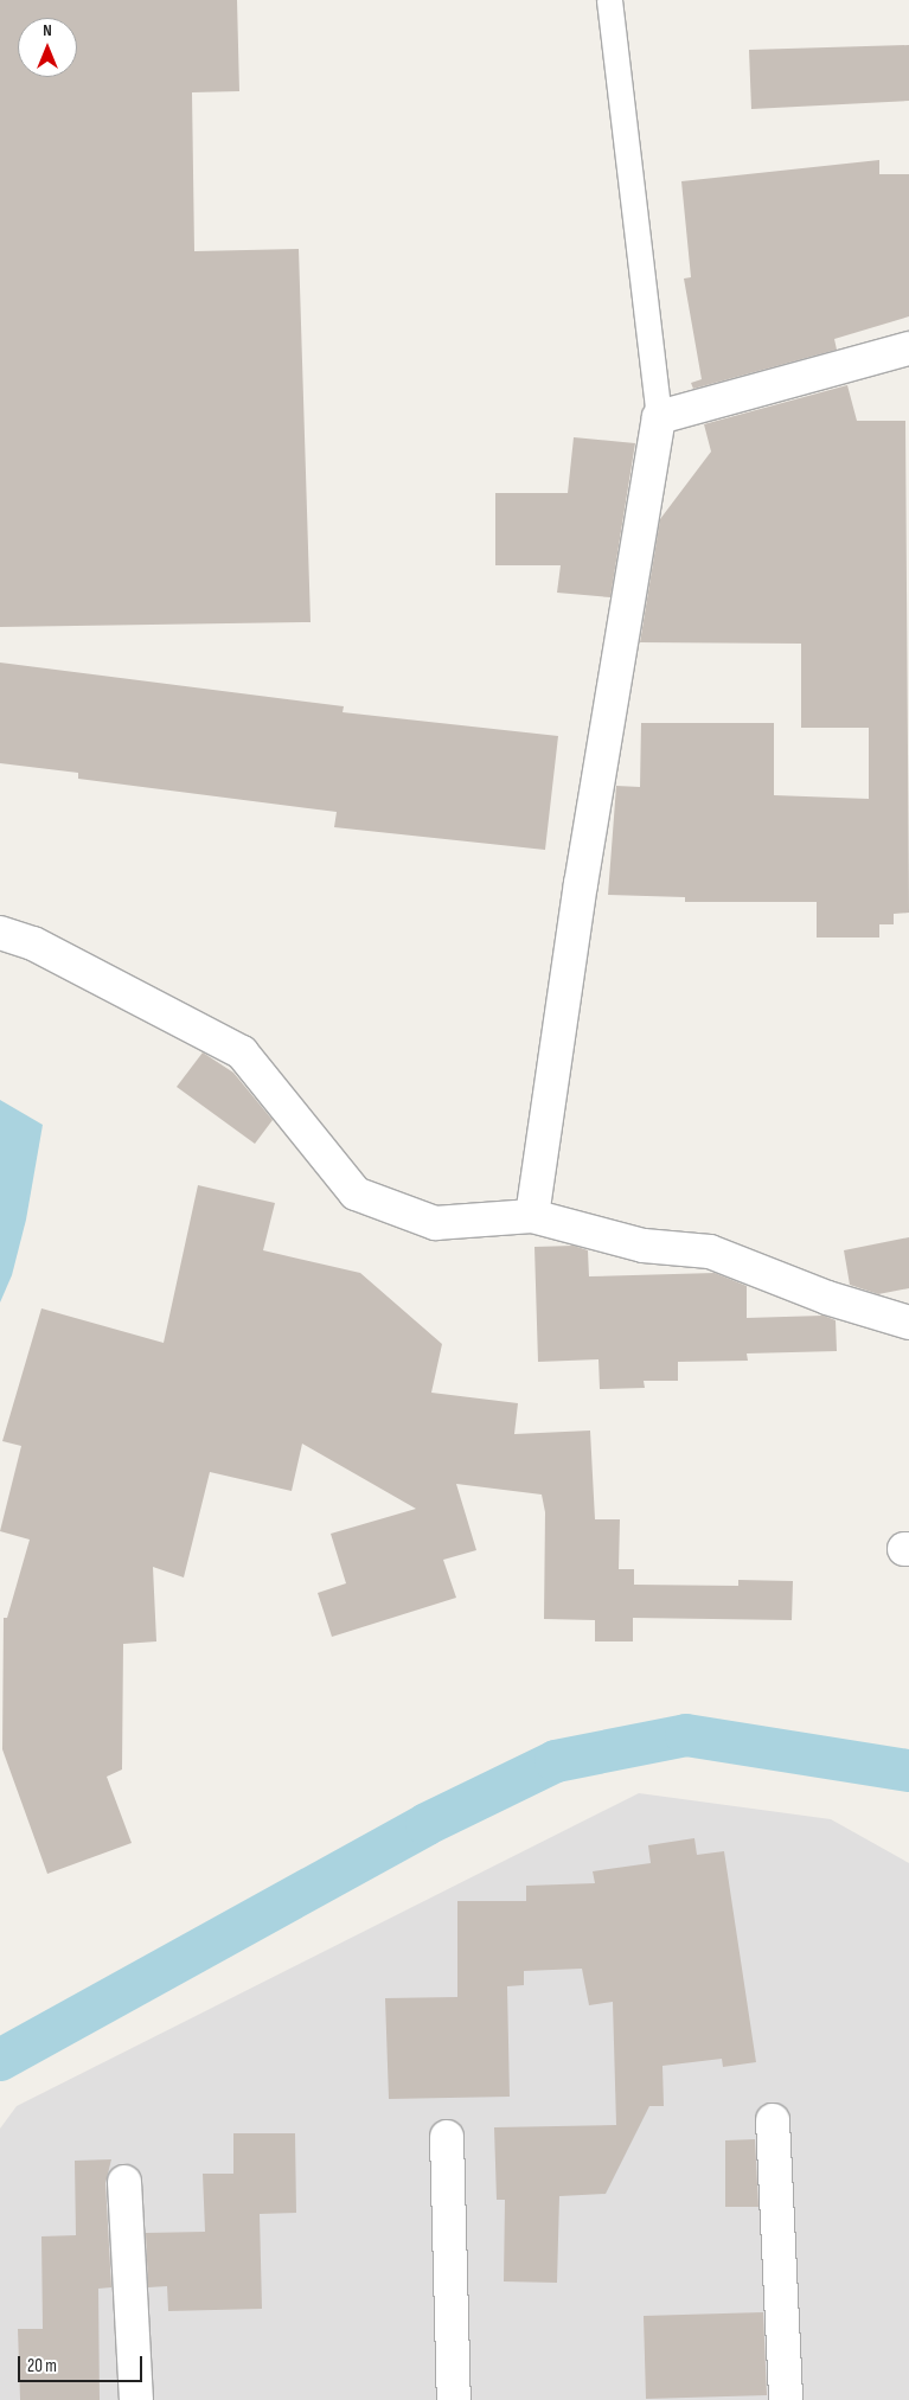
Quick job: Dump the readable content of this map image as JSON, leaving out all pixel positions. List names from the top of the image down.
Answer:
{
  "scale_bar": "20 m",
  "north": "top"
}
